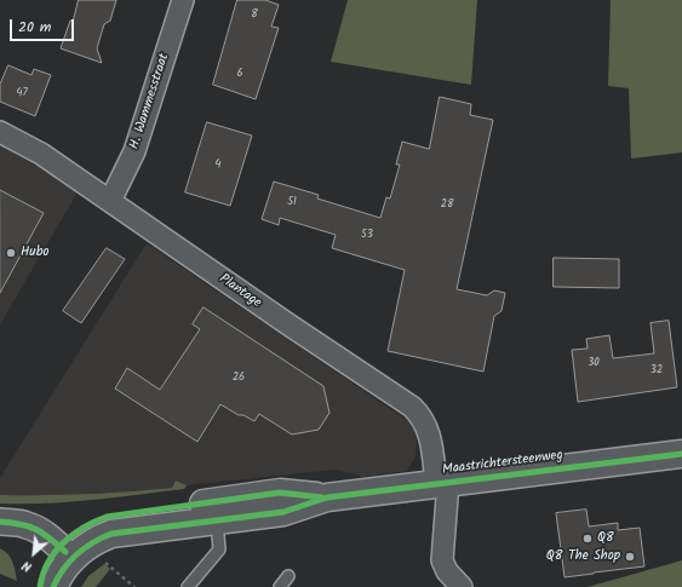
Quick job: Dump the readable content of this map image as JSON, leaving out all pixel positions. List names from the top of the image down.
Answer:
{
  "streets": {
    "main road": ["Maastrichtersteenweg"],
    "street": ["H. Wammesstraat", "Plantage"]
  },
  "crossings": [
    ["H. Wammesstraat", "Plantage"],
    ["Plantage", "Maastrichtersteenweg"]
  ],
  "places": ["Hubo", "Q8", "Q8 The Shop"],
  "house_numbers": [
    "8",
    "6",
    "47",
    "4",
    "51",
    "28",
    "53",
    "30",
    "32",
    "26"
  ],
  "scale_bar": "20 m",
  "north": "bottom left"
}
